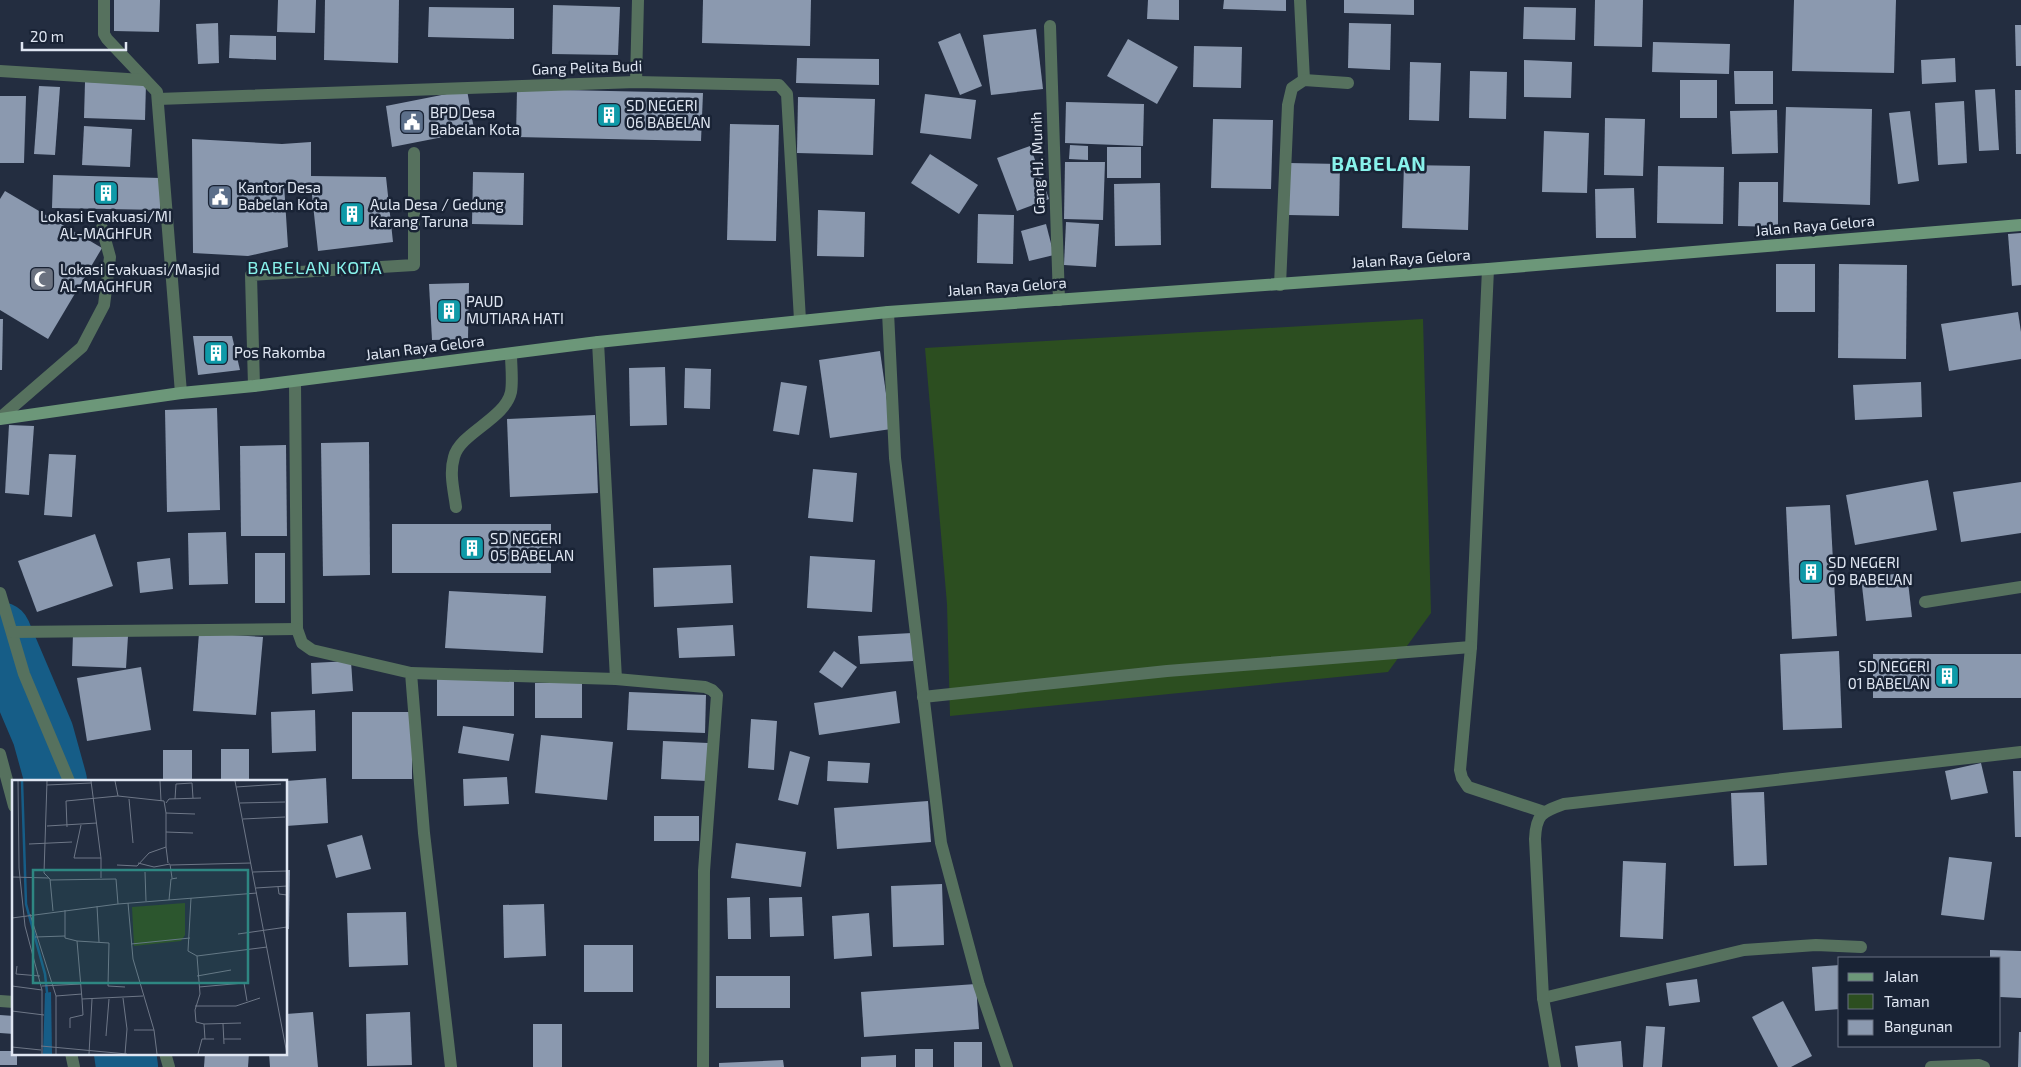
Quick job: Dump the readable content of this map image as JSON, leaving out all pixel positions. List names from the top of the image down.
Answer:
{
  "streets": {
    "street": ["Gang Pelita Budi", "Gang HJ. Munih", "Jalan Raya Gelora"]
  },
  "crossings": [
    ["Gang Pelita Budi", "Jalan Raya Gelora"],
    ["Gang HJ. Munih", "Jalan Raya Gelora"]
  ],
  "districts": ["BABELAN", "BABELAN KOTA"],
  "places": {
    "building": [
      "SD NEGERI 06 BABELAN",
      "Lokasi Evakuasi/MI AL-MAGHFUR",
      "Aula Desa / Gedung Karang Taruna",
      "PAUD MUTIARA HATI",
      "Pos Rakomba",
      "SD NEGERI 05 BABELAN",
      "SD NEGERI 09 BABELAN",
      "SD NEGERI 01 BABELAN"
    ],
    "public building": ["BPD Desa Babelan Kota", "Kantor Desa Babelan Kota"],
    "mosque": ["Lokasi Evakuasi/Masjid AL-MAGHFUR"]
  },
  "legend": ["Jalan", "Taman", "Bangunan"],
  "scale_bar": "20 m"
}
